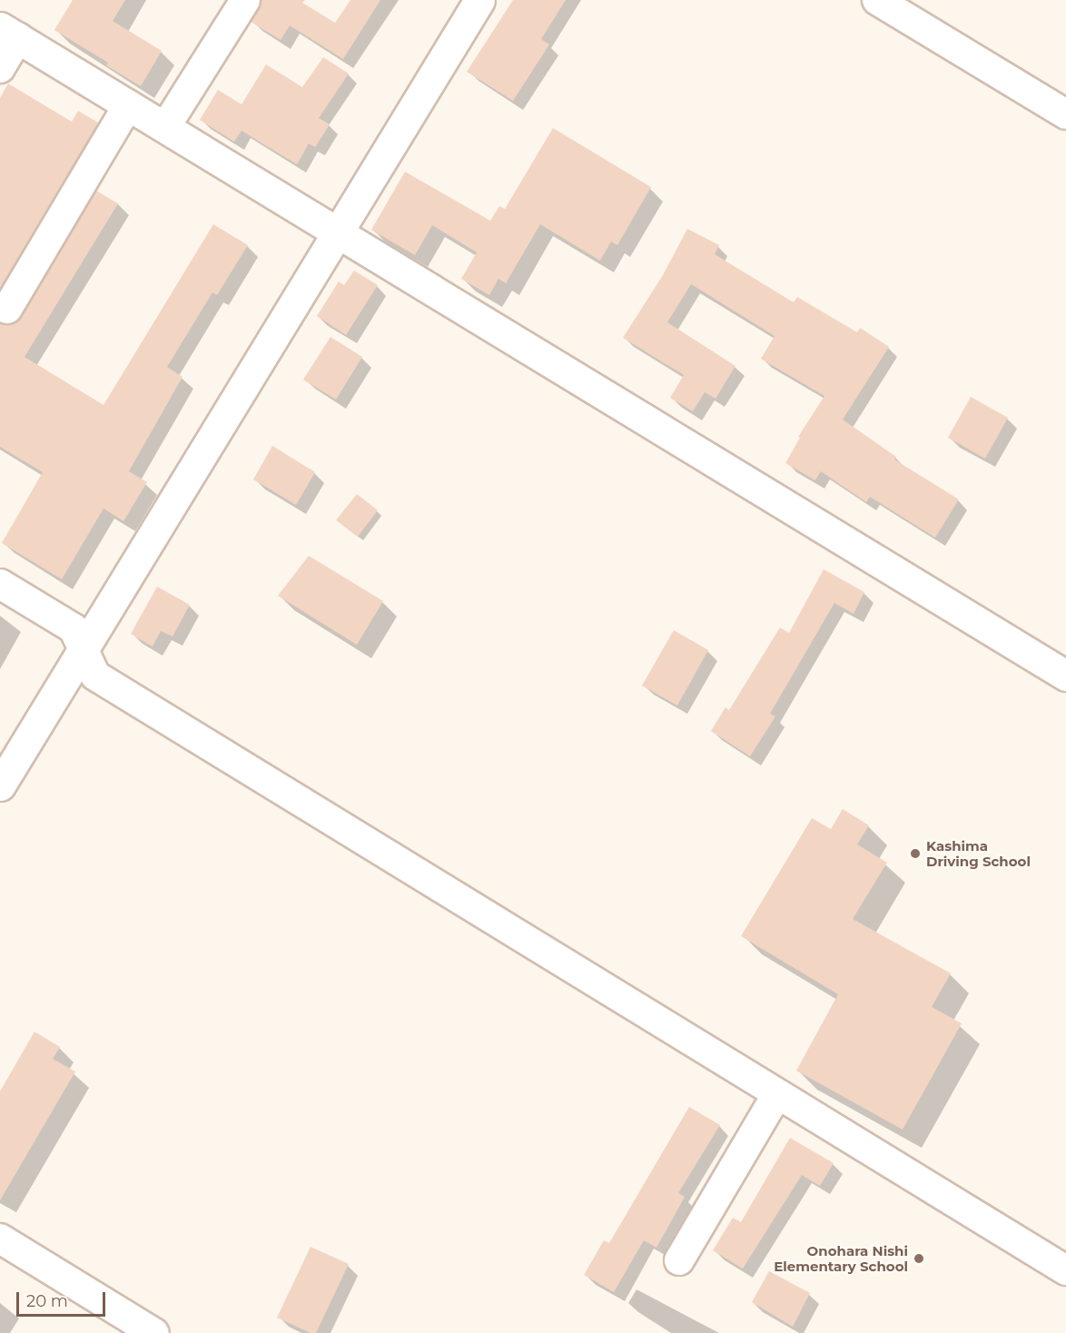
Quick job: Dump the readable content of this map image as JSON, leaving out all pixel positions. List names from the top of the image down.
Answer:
{
  "places": ["Kashima Driving School", "Onohara Nishi Elementary School"],
  "scale_bar": "20 m"
}
